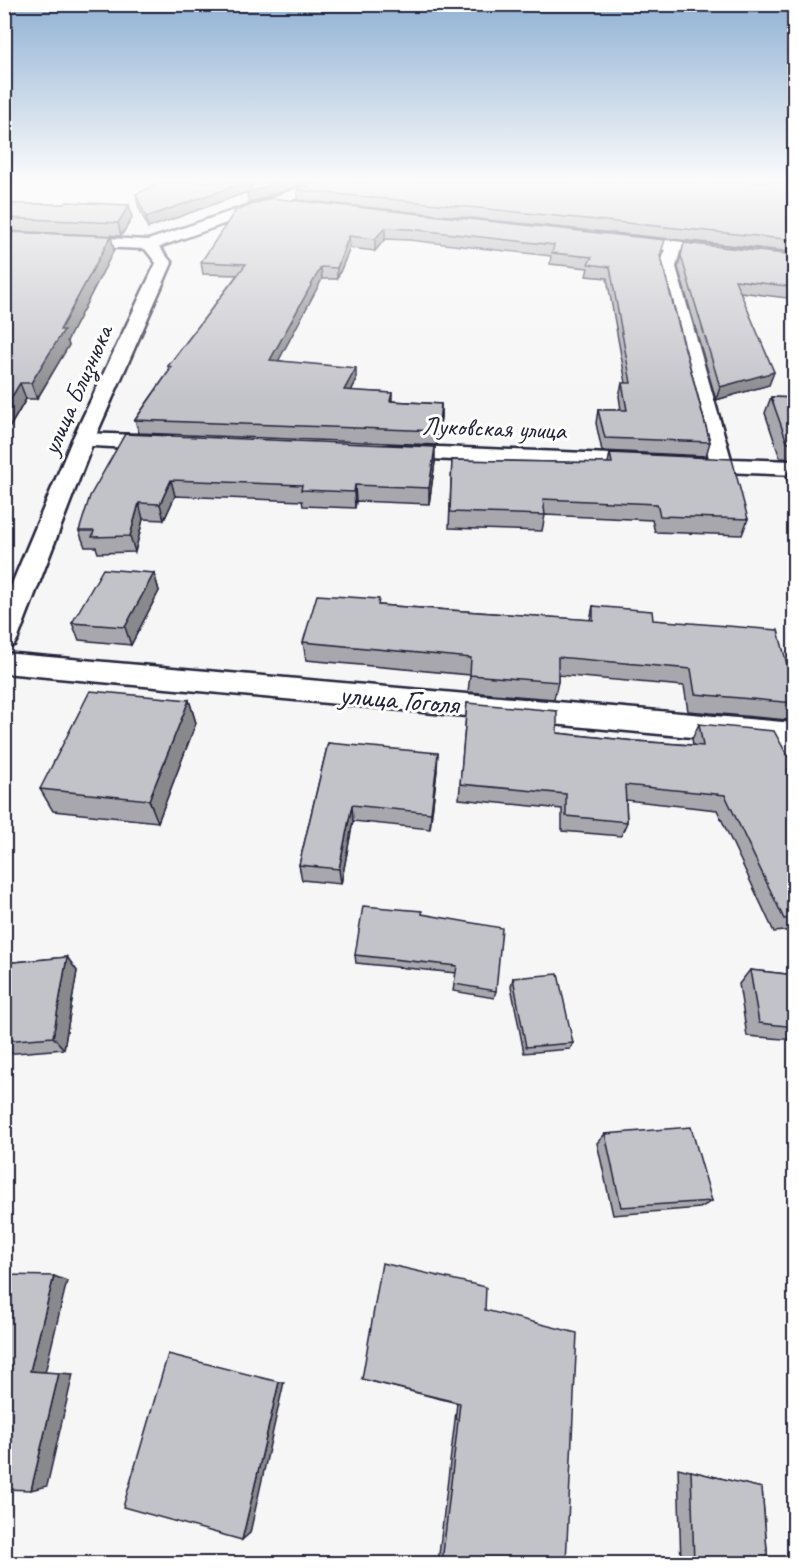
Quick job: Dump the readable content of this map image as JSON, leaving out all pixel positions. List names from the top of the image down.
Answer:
{
  "streets": {
    "street": ["улица Близнюка", "Луковская улица", "улица Гоголя"]
  }
}
